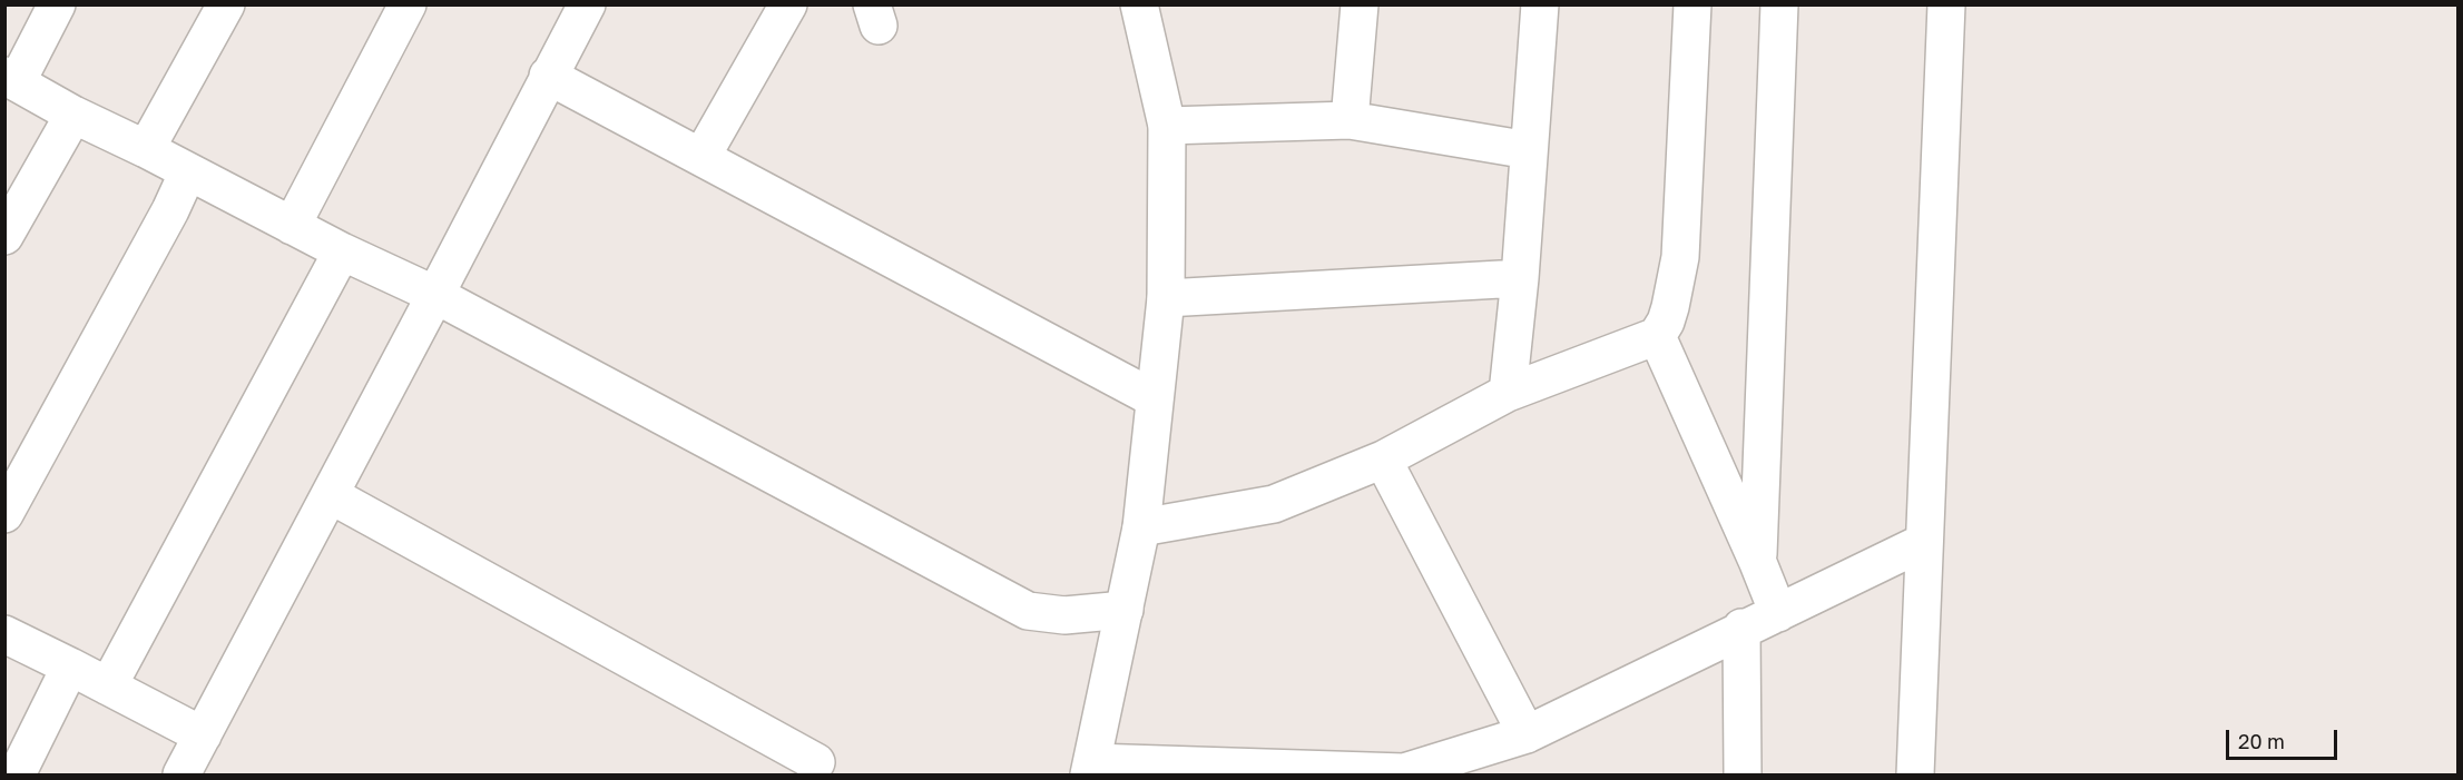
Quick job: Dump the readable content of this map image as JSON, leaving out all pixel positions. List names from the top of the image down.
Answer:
{
  "scale_bar": "20 m"
}
